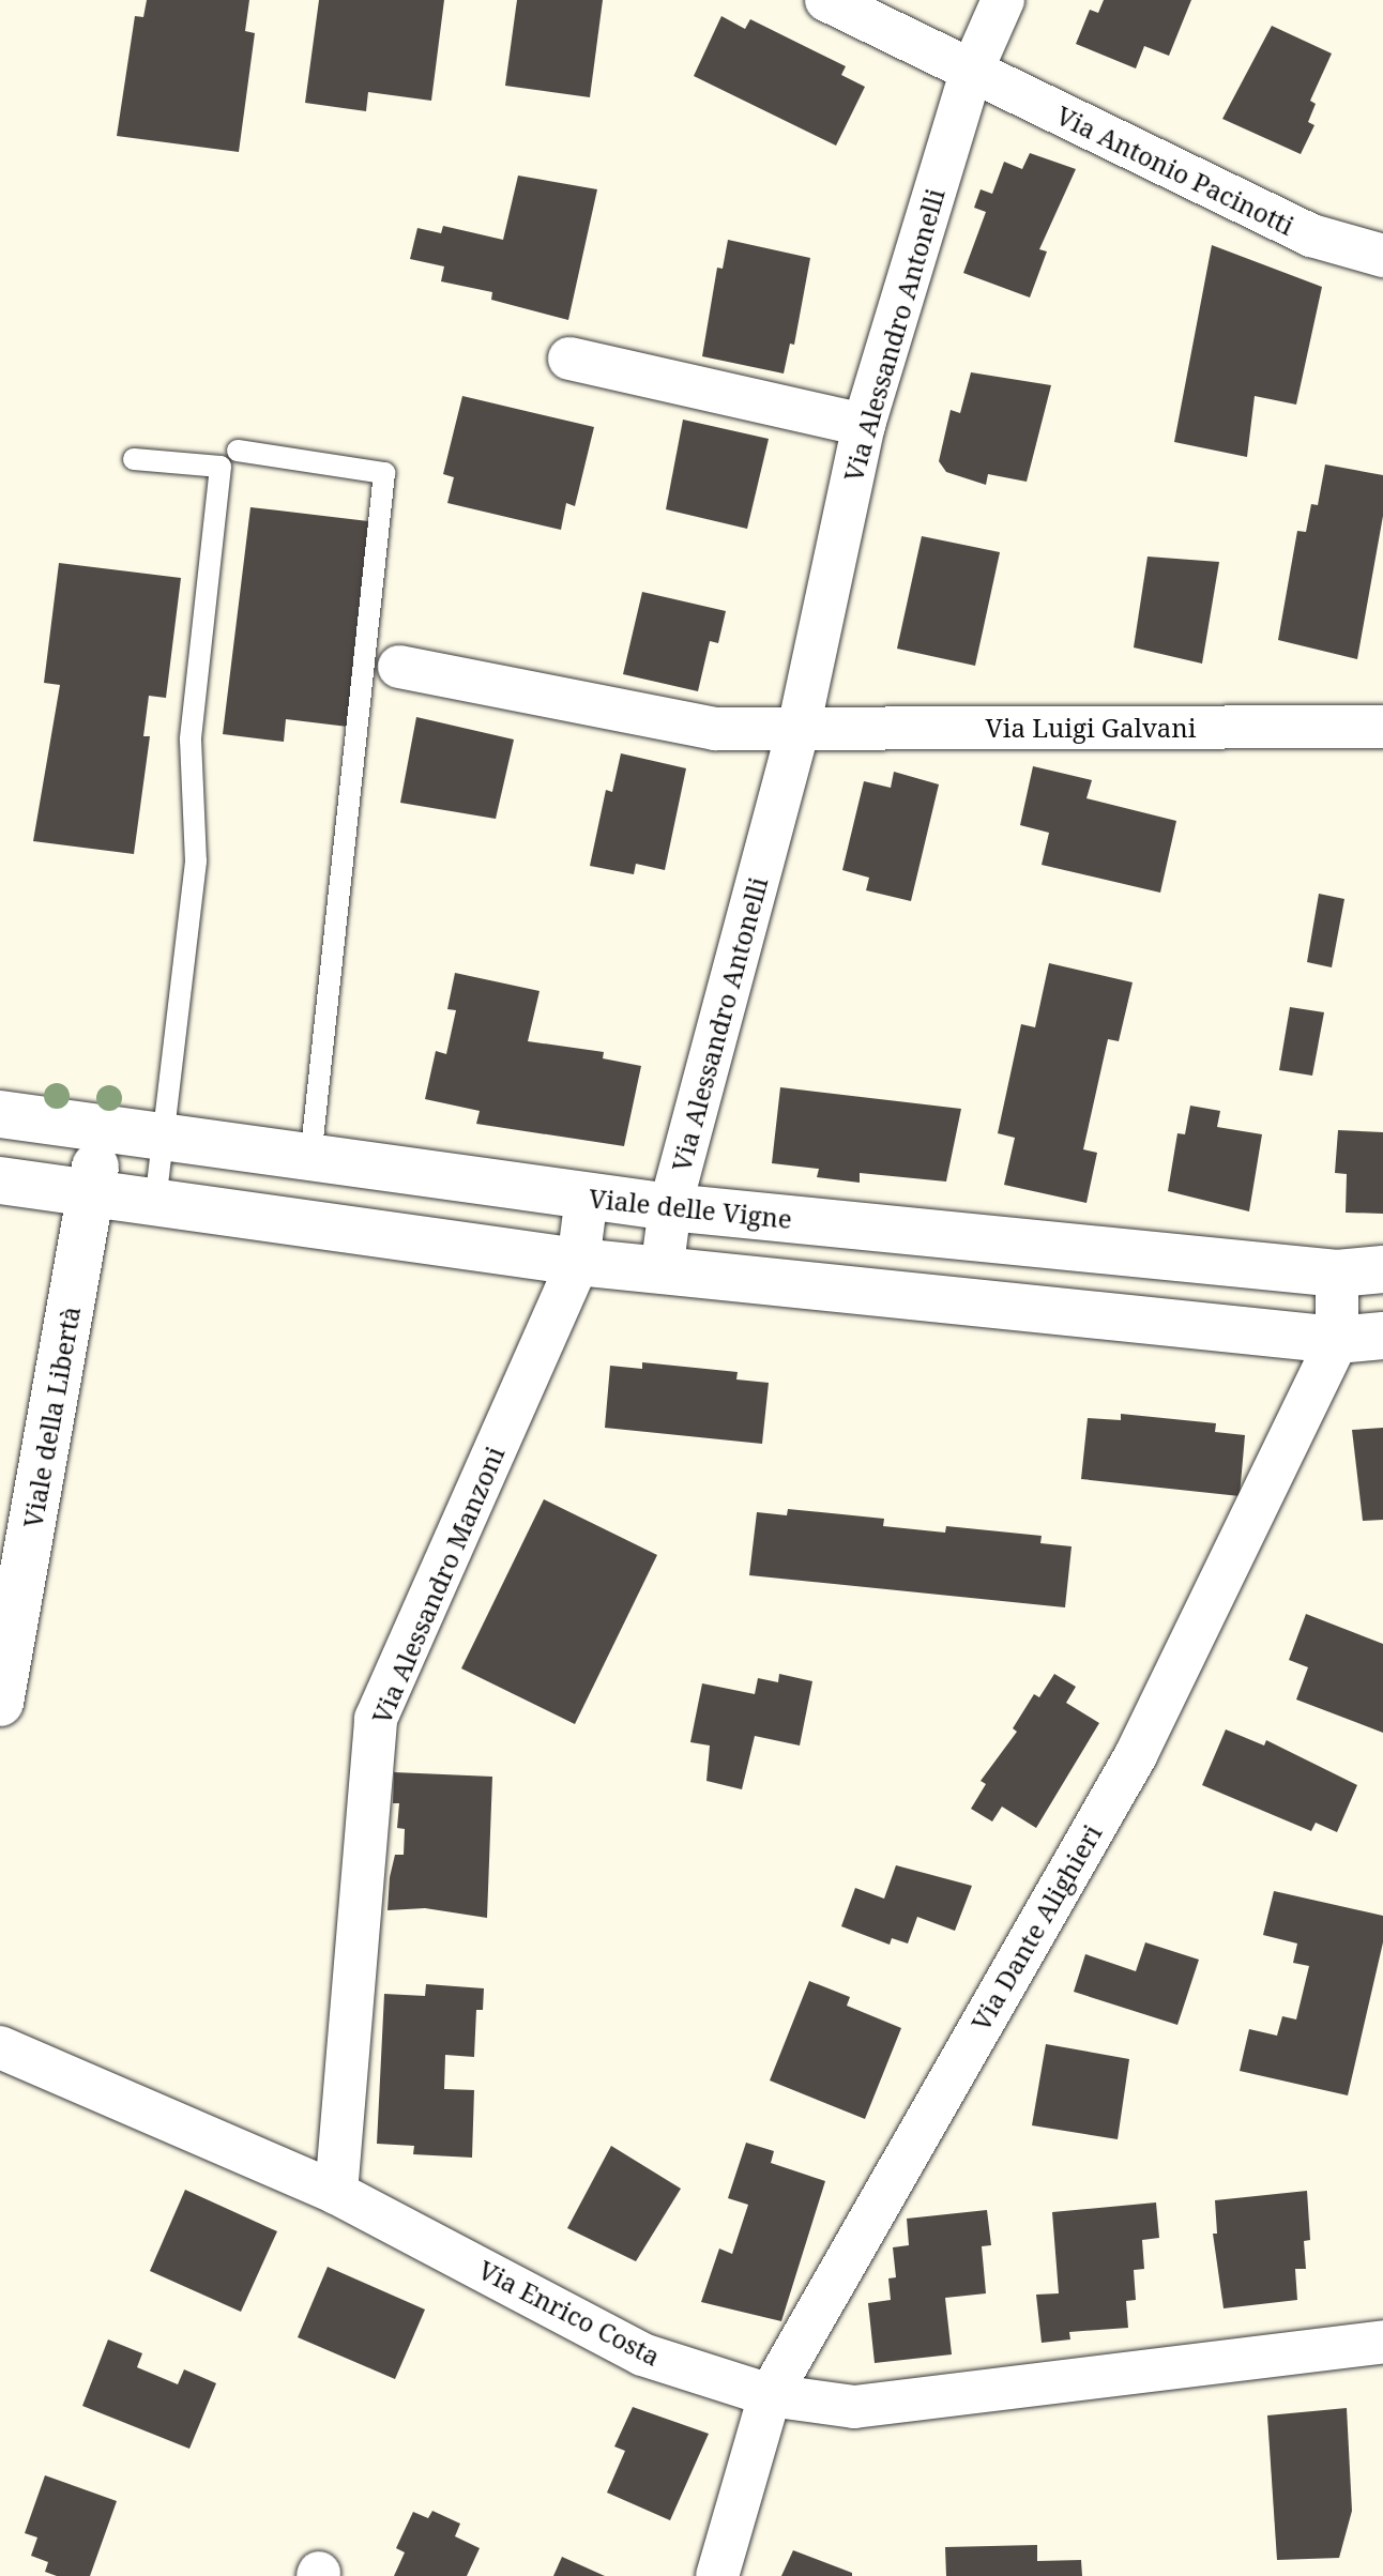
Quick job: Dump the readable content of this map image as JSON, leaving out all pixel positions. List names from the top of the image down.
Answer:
{
  "streets": {
    "street": [
      "Via Antonio Pacinotti",
      "Via Alessandro Antonelli",
      "Via Luigi Galvani",
      "Viale delle Vigne",
      "Viale della Libertà",
      "Via Alessandro Manzoni",
      "Via Dante Alighieri",
      "Via Enrico Costa"
    ]
  },
  "crossings": [
    ["Via Antonio Pacinotti", "Via Alessandro Antonelli"],
    ["Via Alessandro Antonelli", "Via Luigi Galvani"],
    ["Via Alessandro Antonelli", "Viale delle Vigne"],
    ["Viale delle Vigne", "Viale della Libertà"],
    ["Viale delle Vigne", "Via Alessandro Manzoni"],
    ["Viale delle Vigne", "Via Dante Alighieri"],
    ["Via Alessandro Manzoni", "Via Enrico Costa"],
    ["Via Dante Alighieri", "Via Enrico Costa"]
  ]
}
